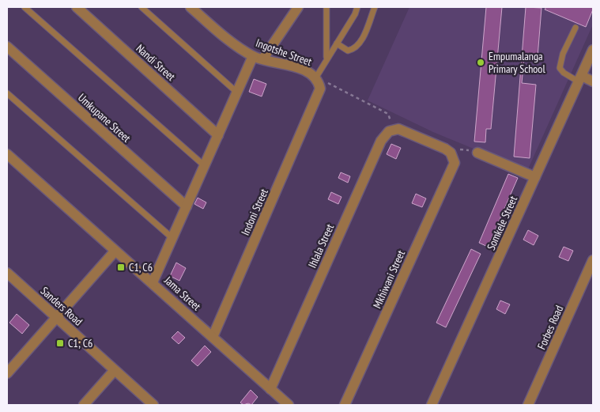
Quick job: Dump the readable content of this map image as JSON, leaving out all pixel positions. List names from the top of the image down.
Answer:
{
  "streets": {
    "street": [
      "Ingotshe Street",
      "Nandi Street",
      "Umkupane Street",
      "Indoni Street",
      "Somkele Street",
      "Ihlala Street",
      "Mkhiwani Street",
      "Jama Street",
      "Sanders Road",
      "Forbes Road"
    ]
  },
  "crossings": [
    ["Ingotshe Street", "Indoni Street"],
    ["Indoni Street", "Jama Street"],
    ["Ihlala Street", "Jama Street"]
  ],
  "places": {
    "other": ["Empumalanga Primary School"],
    "transit": ["C1, C6", "C1; C6"]
  }
}
